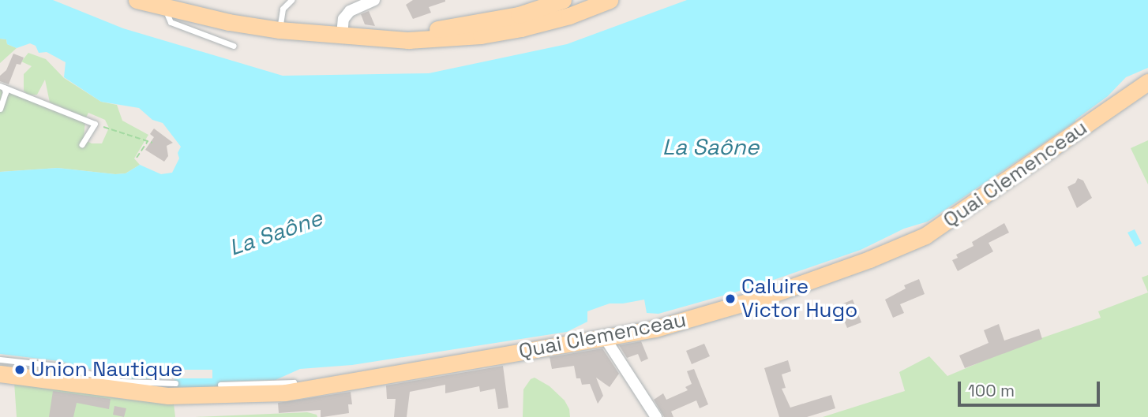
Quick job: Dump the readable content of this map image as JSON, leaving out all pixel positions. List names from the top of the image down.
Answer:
{
  "streets": {
    "main road": ["Quai Clemenceau"]
  },
  "water": ["La Saône"],
  "places": ["Caluire Victor Hugo", "Union Nautique"],
  "scale_bar": "100 m"
}
